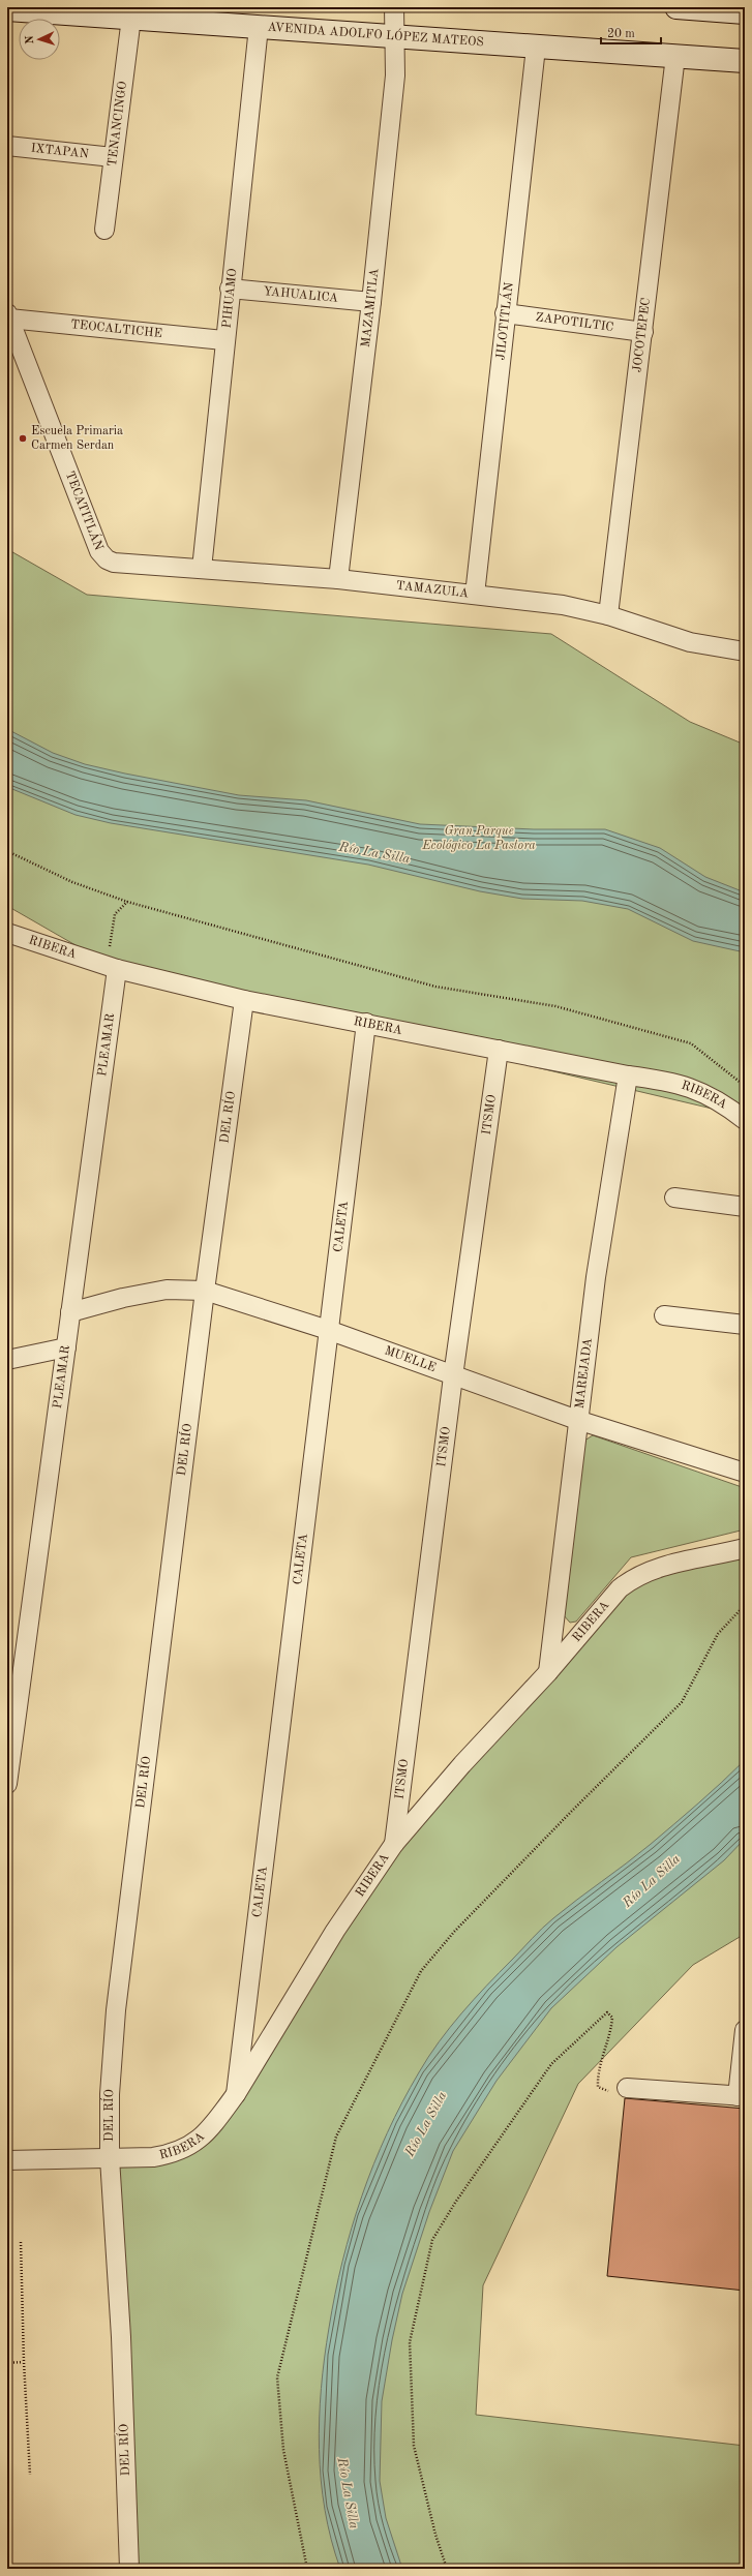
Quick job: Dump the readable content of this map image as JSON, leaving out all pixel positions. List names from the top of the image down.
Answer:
{
  "streets": {
    "main road": ["AVENIDA ADOLFO LÓPEZ MATEOS"],
    "street": [
      "TENANCINGO",
      "IXTAPAN",
      "YAHUALICA",
      "PIHUAMO",
      "MAZAMITLA",
      "JILOTITLÁN",
      "ZAPOTILTIC",
      "TEOCALTICHE",
      "JOCOTEPEC",
      "TECATITLÁN",
      "TAMAZULA",
      "RIBERA",
      "PLEAMAR",
      "ITSMO",
      "DEL RÍO",
      "CALETA",
      "MUELLE",
      "MAREJADA"
    ]
  },
  "crossings": [
    ["AVENIDA ADOLFO LÓPEZ MATEOS", "TENANCINGO"],
    ["AVENIDA ADOLFO LÓPEZ MATEOS", "PIHUAMO"],
    ["AVENIDA ADOLFO LÓPEZ MATEOS", "MAZAMITLA"],
    ["AVENIDA ADOLFO LÓPEZ MATEOS", "JILOTITLÁN"],
    ["AVENIDA ADOLFO LÓPEZ MATEOS", "JOCOTEPEC"],
    ["TENANCINGO", "IXTAPAN"],
    ["YAHUALICA", "PIHUAMO"],
    ["YAHUALICA", "MAZAMITLA"],
    ["PIHUAMO", "TEOCALTICHE"],
    ["PIHUAMO", "TAMAZULA"],
    ["MAZAMITLA", "TAMAZULA"],
    ["JILOTITLÁN", "ZAPOTILTIC"],
    ["JILOTITLÁN", "TAMAZULA"],
    ["ZAPOTILTIC", "JOCOTEPEC"],
    ["TEOCALTICHE", "TECATITLÁN"],
    ["JOCOTEPEC", "TAMAZULA"],
    ["TECATITLÁN", "TAMAZULA"],
    ["RIBERA", "PLEAMAR"],
    ["RIBERA", "ITSMO"],
    ["RIBERA", "DEL RÍO"],
    ["RIBERA", "CALETA"],
    ["RIBERA", "MAREJADA"],
    ["PLEAMAR", "MUELLE"],
    ["ITSMO", "MUELLE"],
    ["DEL RÍO", "MUELLE"],
    ["CALETA", "MUELLE"],
    ["MUELLE", "MAREJADA"]
  ],
  "water": ["Río La Silla"],
  "parks": ["Gran Parque Ecológico La Pastora"],
  "places": ["Escuela Primaria Carmen Serdan"],
  "scale_bar": "20 m",
  "north": "left"
}
